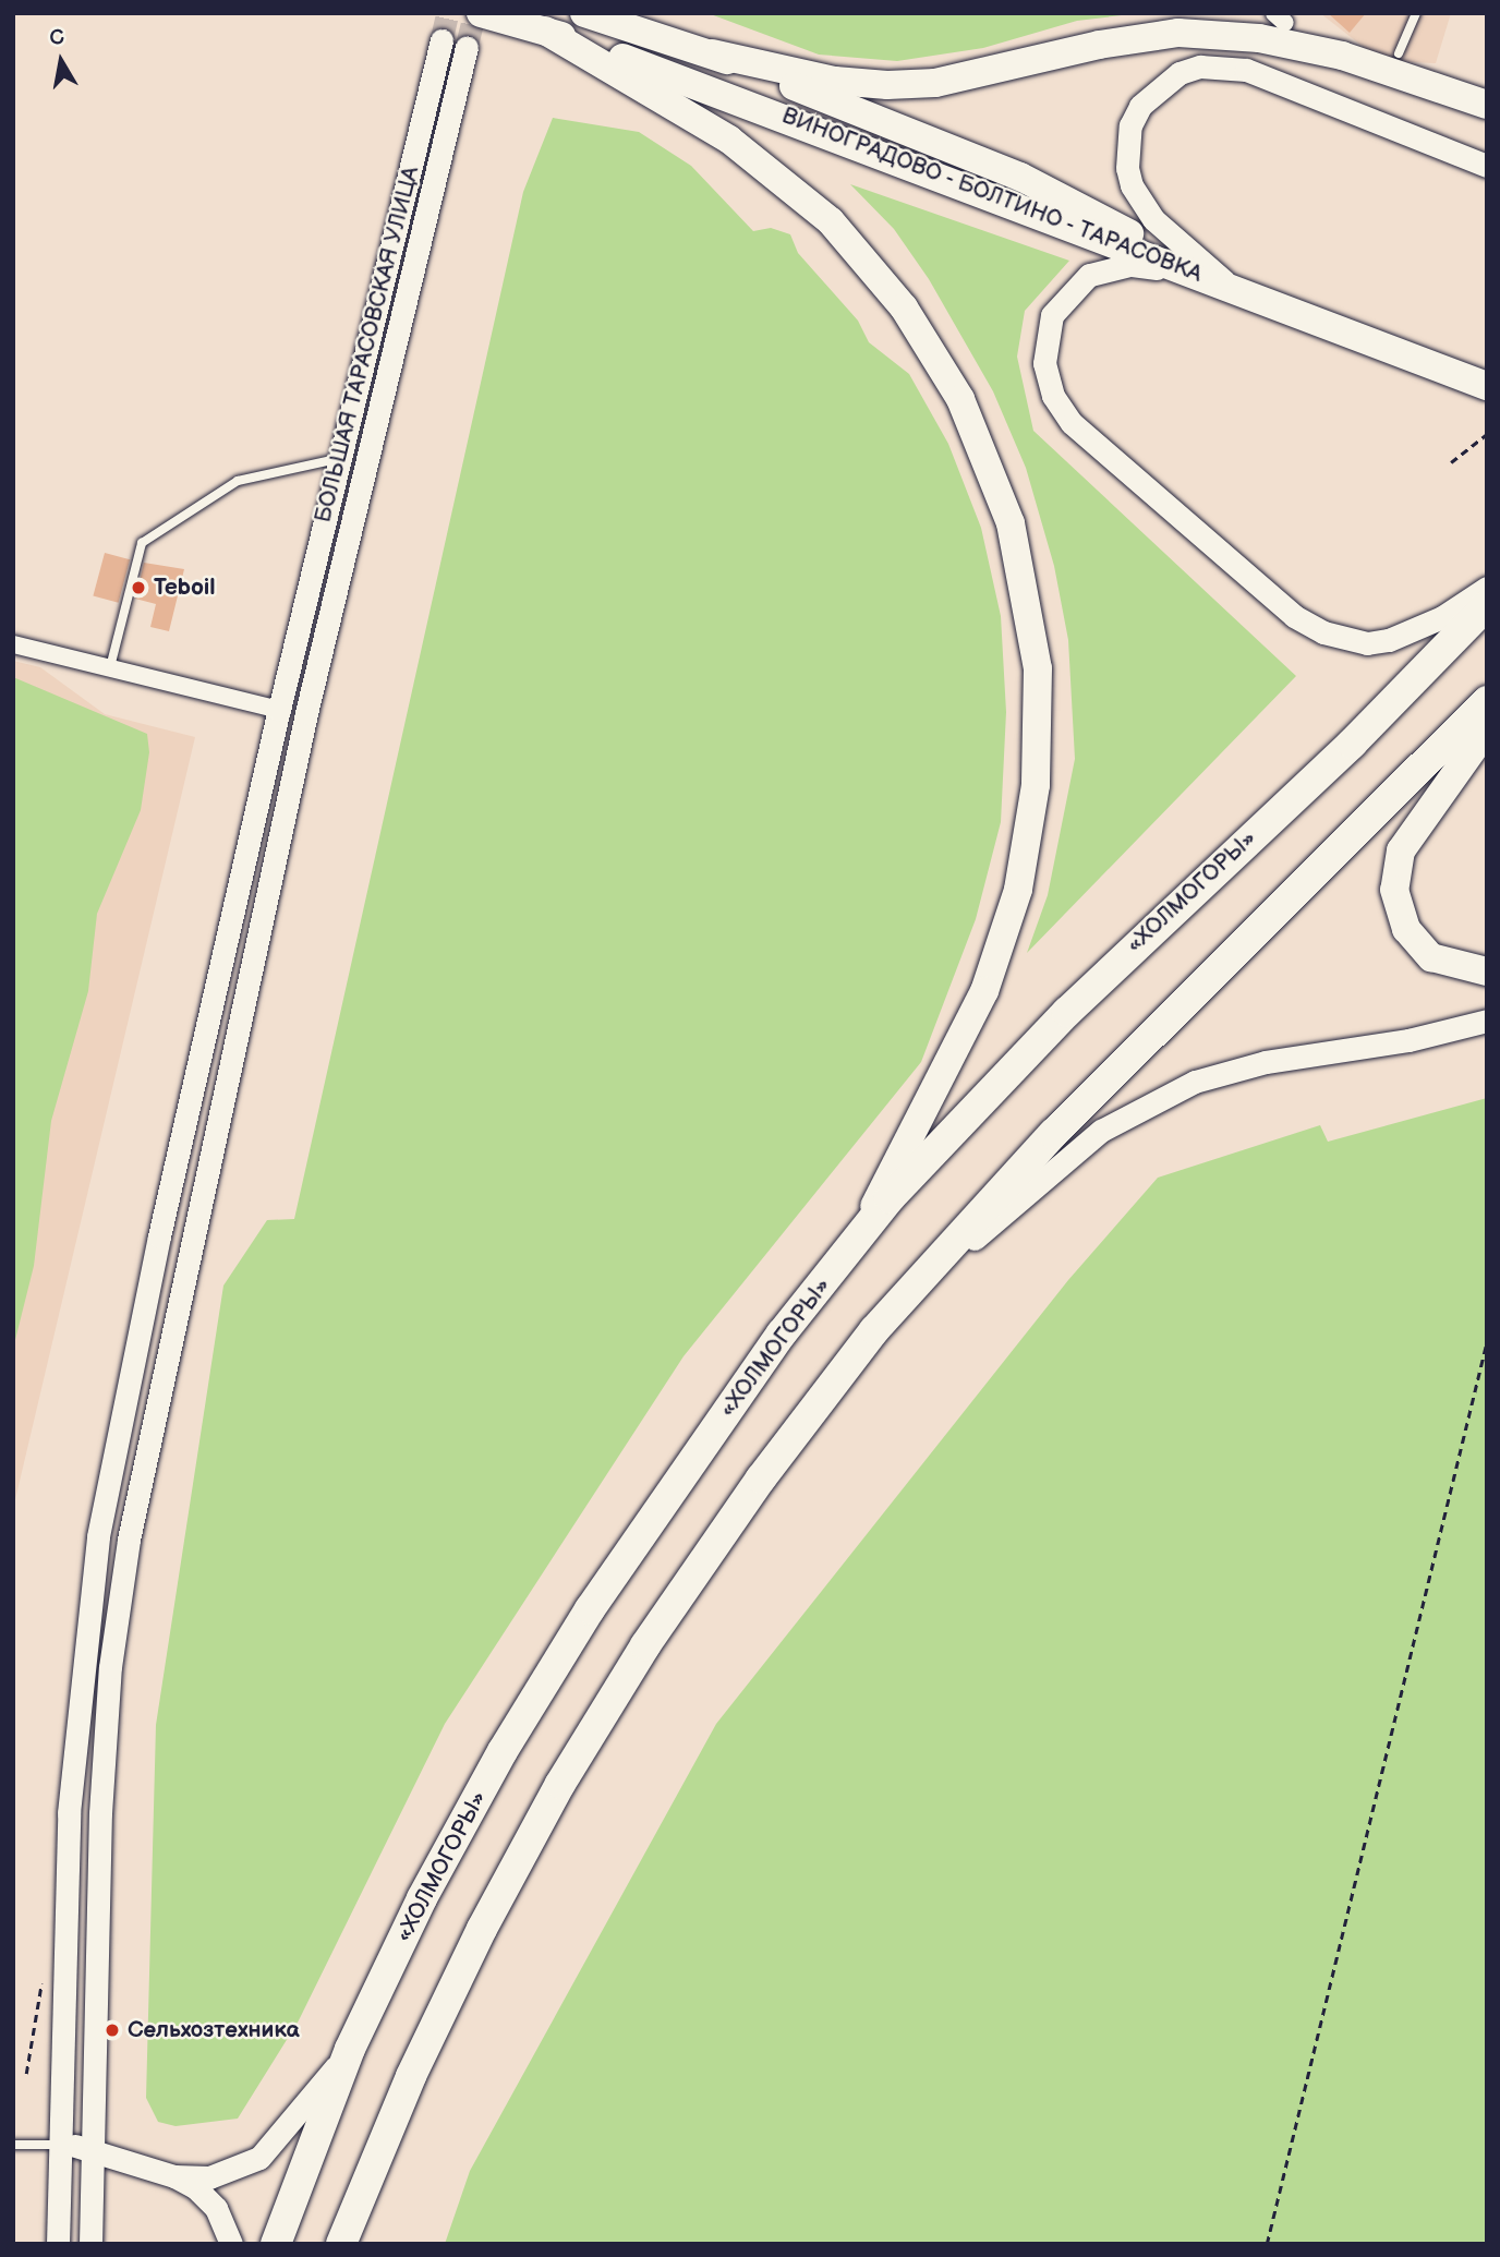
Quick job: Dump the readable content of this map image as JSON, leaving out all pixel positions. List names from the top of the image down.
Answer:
{
  "streets": {
    "highway": ["«ХОЛМОГОРЫ»"],
    "main road": ["ВИНОГРАДОВО - БОЛТИНО - ТАРАСОВКА"],
    "street": ["БОЛЬШАЯ ТАРАСОВСКАЯ УЛИЦА"]
  },
  "places": ["Teboil", "Сельхозтехника"],
  "north": "top"
}
